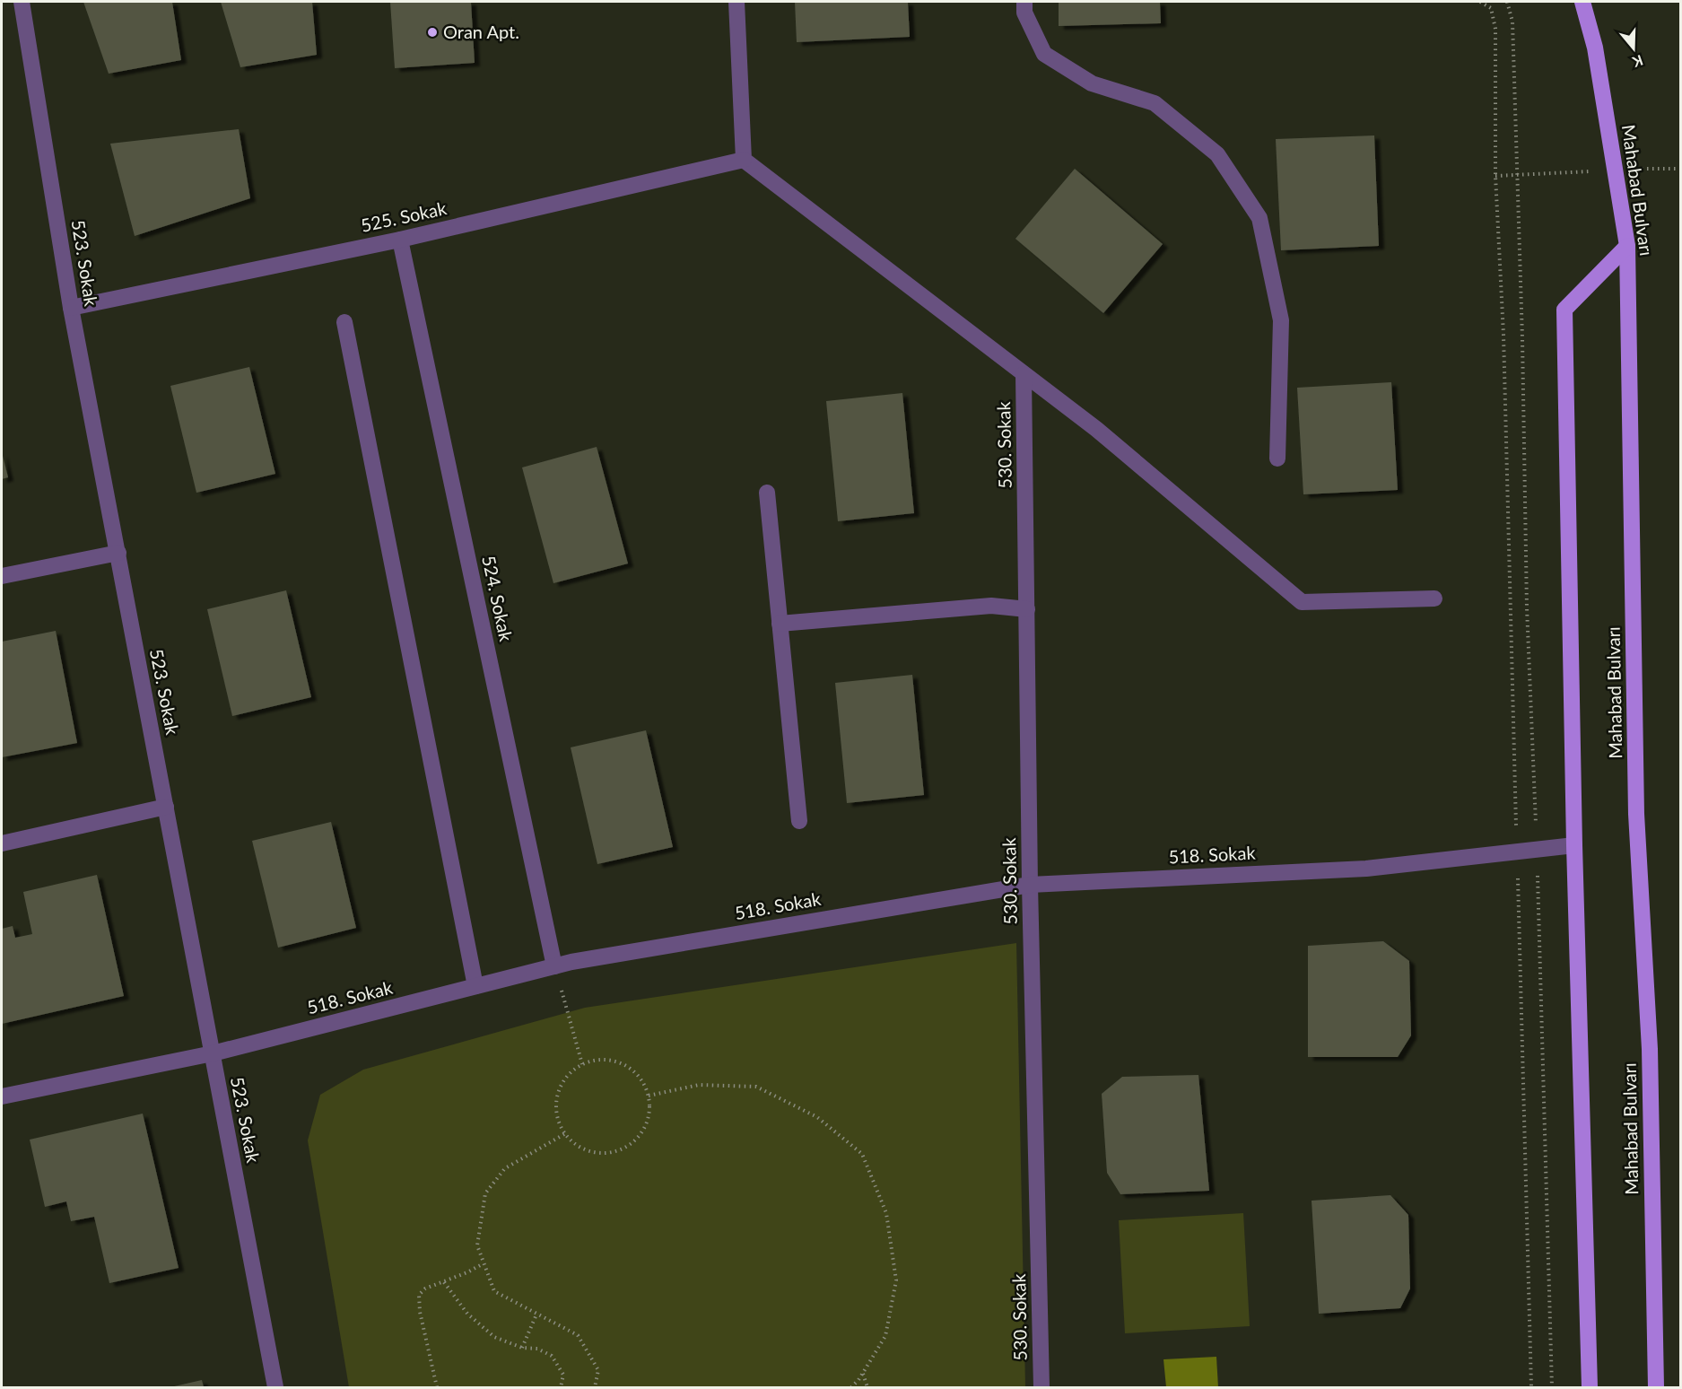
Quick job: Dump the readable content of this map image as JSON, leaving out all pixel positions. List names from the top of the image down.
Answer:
{
  "streets": {
    "main road": ["Mahabad Bulvarı"],
    "street": [
      "525. Sokak",
      "523. Sokak",
      "530. Sokak",
      "524. Sokak",
      "518. Sokak"
    ]
  },
  "crossings": [
    ["525. Sokak", "523. Sokak"],
    ["525. Sokak", "524. Sokak"],
    ["523. Sokak", "518. Sokak"],
    ["530. Sokak", "518. Sokak"],
    ["524. Sokak", "518. Sokak"]
  ],
  "places": ["Oran Apt."],
  "north": "bottom"
}
